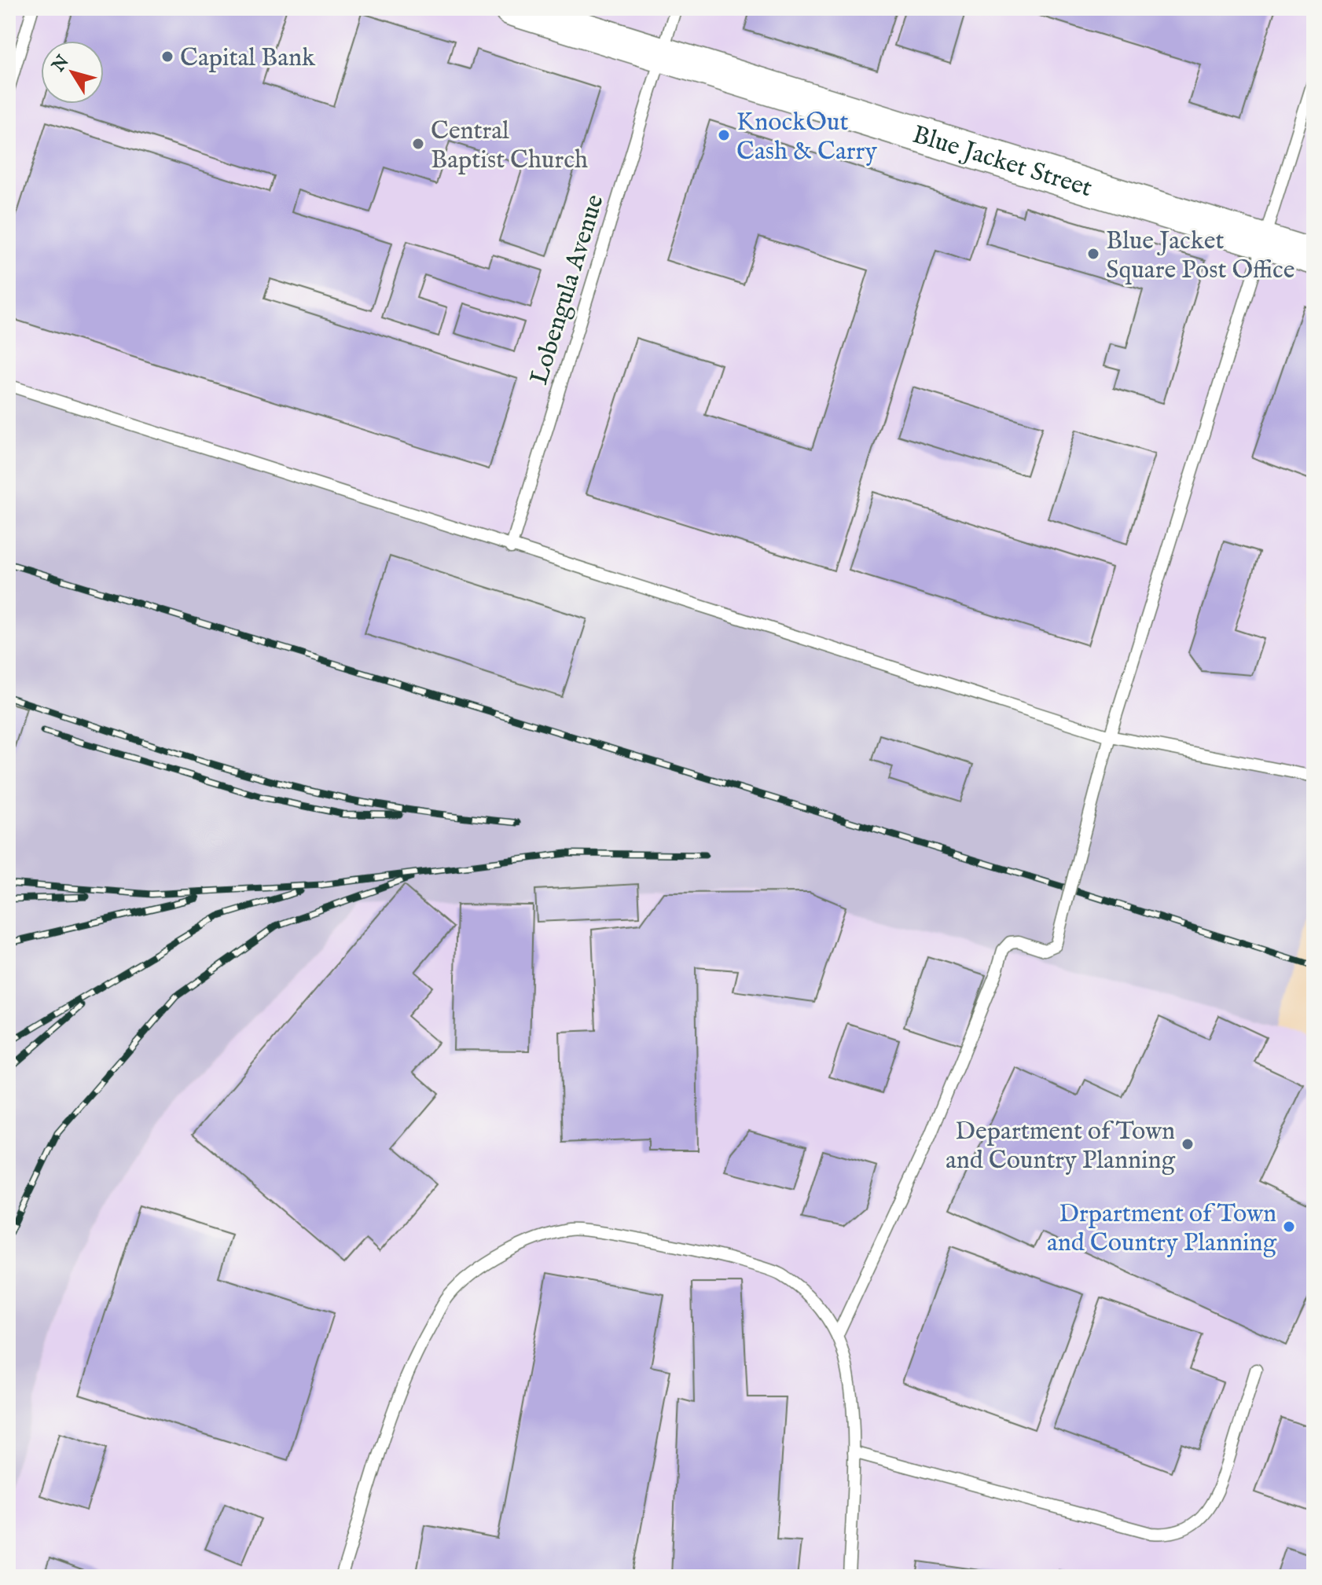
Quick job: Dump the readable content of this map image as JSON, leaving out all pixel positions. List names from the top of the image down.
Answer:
{
  "streets": {
    "highway": ["Blue Jacket Street"],
    "lane": ["Lobengula Avenue"]
  },
  "crossings": [
    ["Blue Jacket Street", "Lobengula Avenue"]
  ],
  "places": [
    "Capital Bank",
    "KnockOut Cash & Carry",
    "Central Baptist Church",
    "Blue Jacket Square Post Office",
    "Department of Town and Country Planning",
    "Drpartment of Town and Country Planning"
  ],
  "north": "top left"
}
